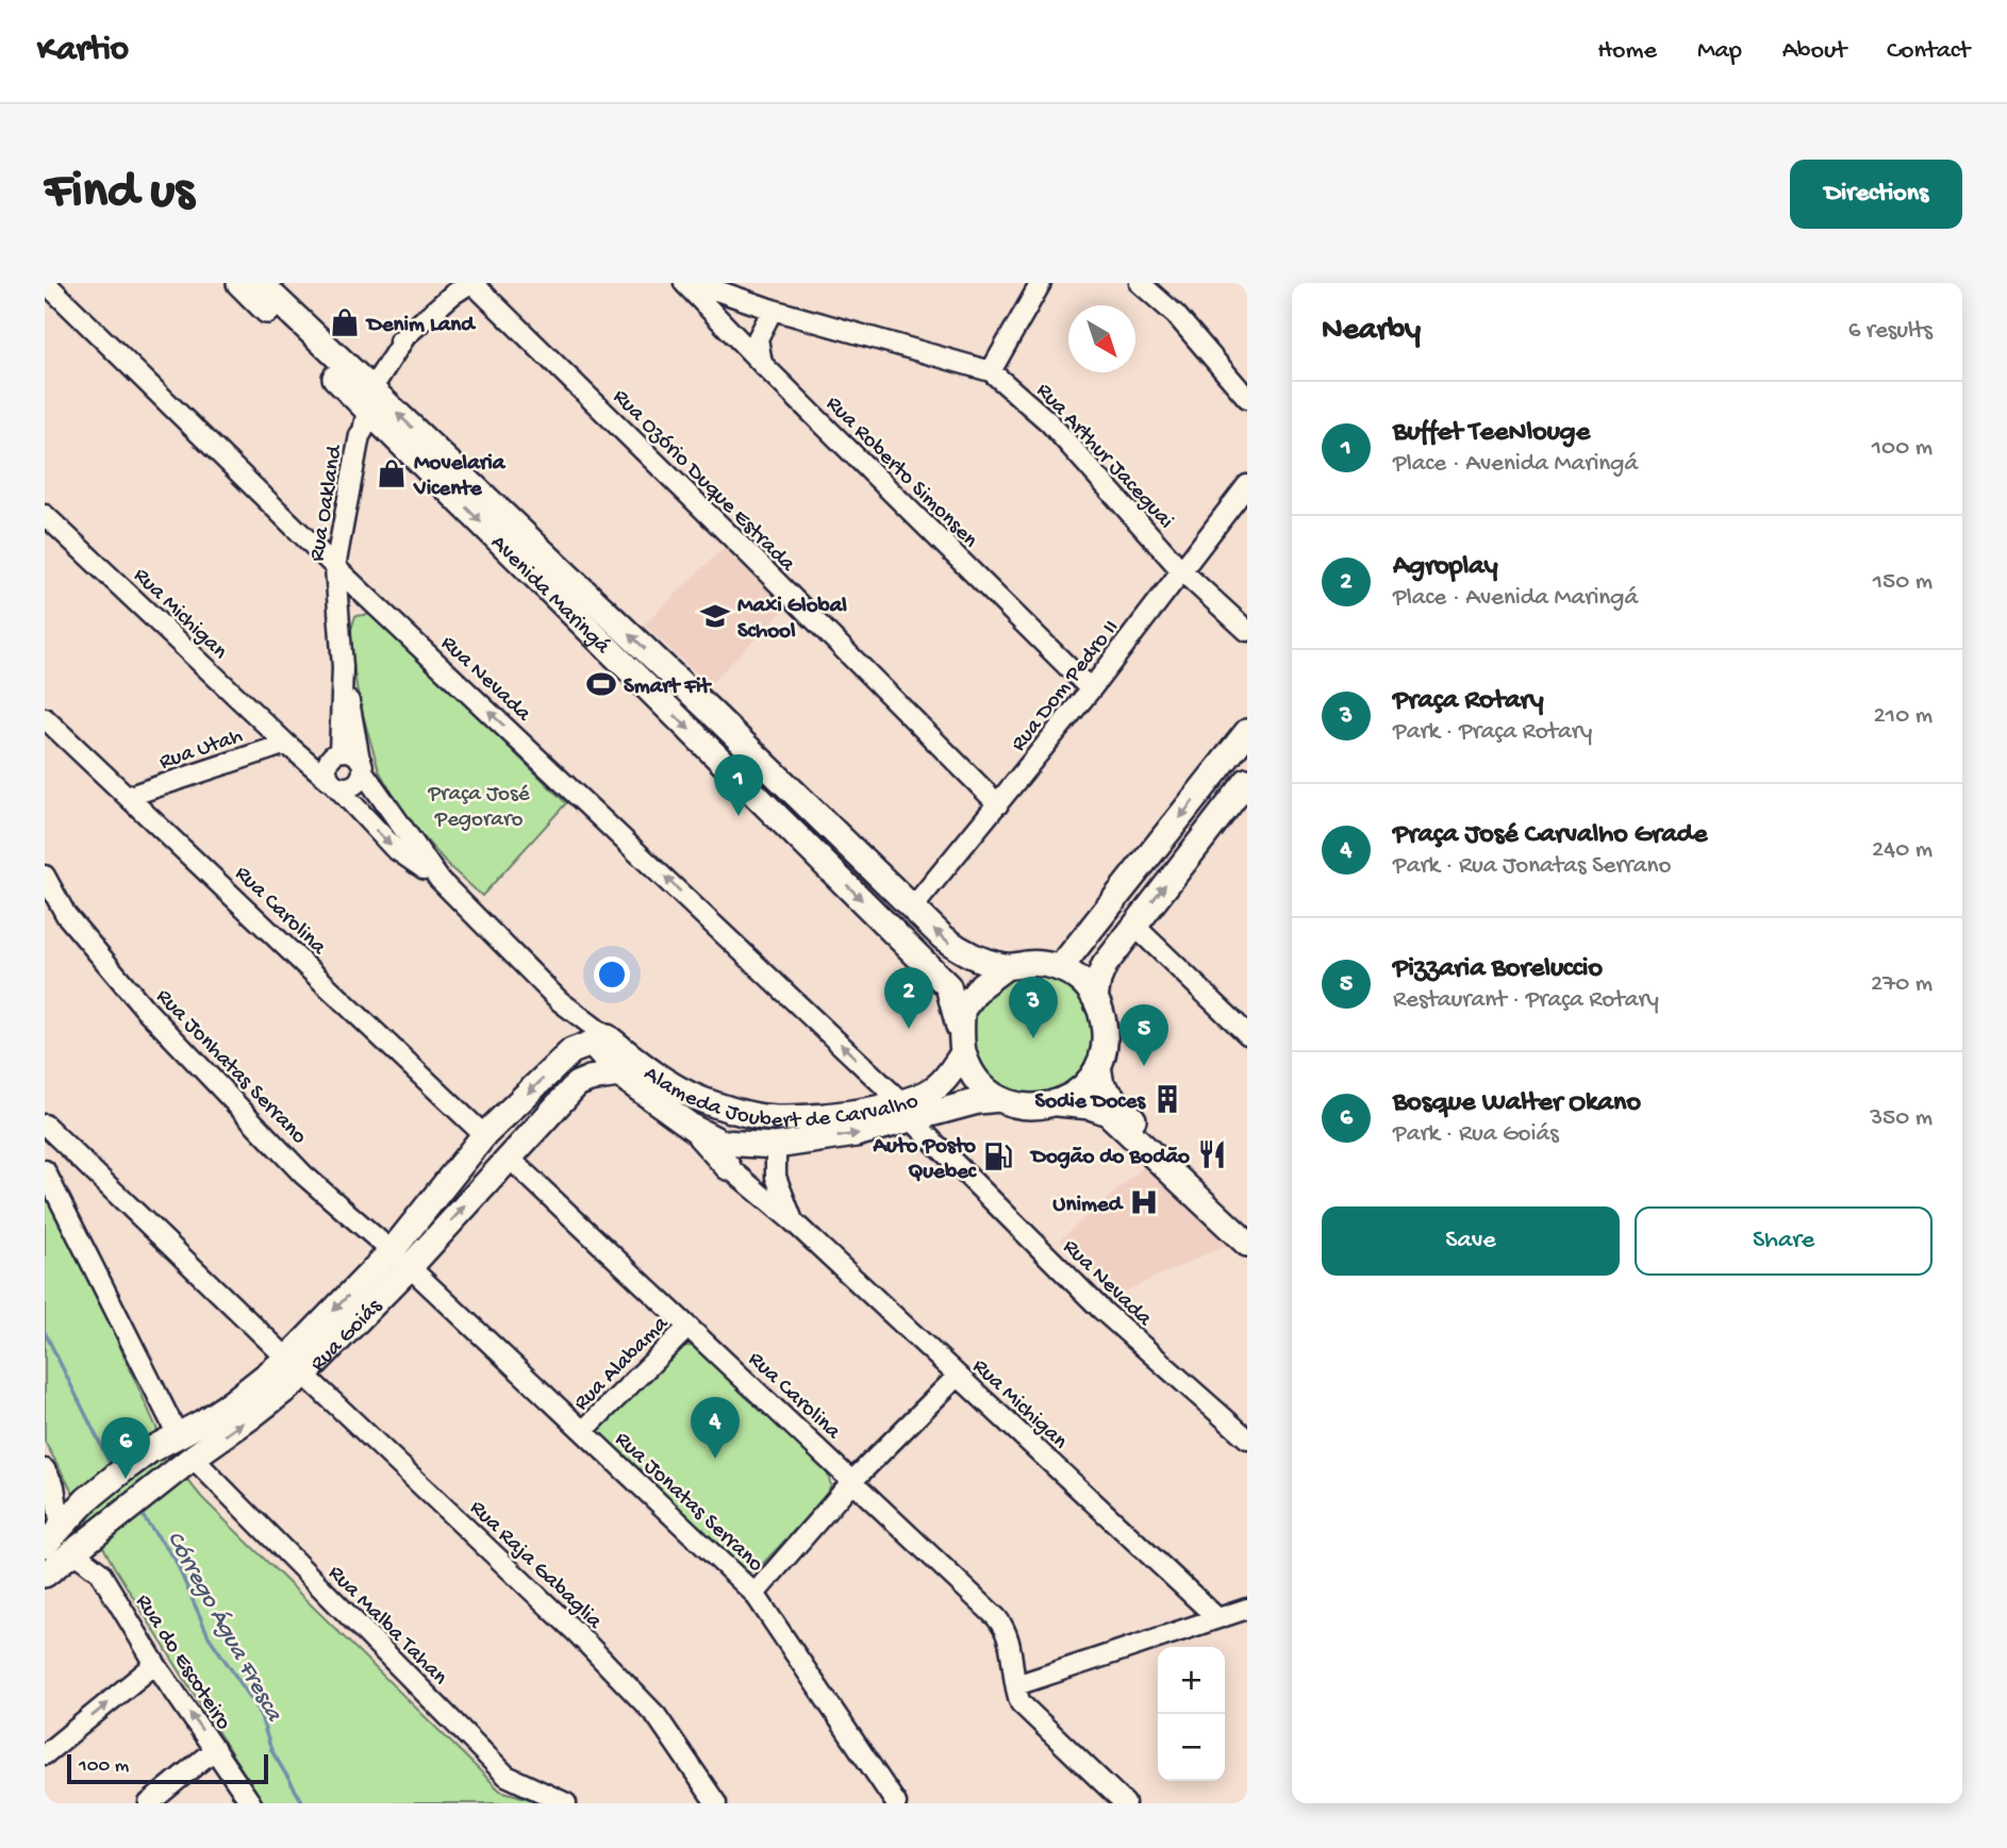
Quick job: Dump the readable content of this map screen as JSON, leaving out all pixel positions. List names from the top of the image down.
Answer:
{
  "streets": {
    "main road": ["Avenida Maringá", "Alameda Joubert de Carvalho", "Rua Goiás"],
    "street": [
      "Rua Arthur Jaceguai",
      "Rua Roberto Simonsen",
      "Rua Ozório Duque Estrada",
      "Rua Oakland",
      "Rua Michigan",
      "Rua Nevada",
      "Rua Dom Pedro II",
      "Rua Utah",
      "Rua Carolina",
      "Rua Jonhatas Serrano",
      "Rua Alabama",
      "Rua Jonatas Serrano",
      "Rua Raja Gabaglia",
      "Rua Malba Tahan",
      "Rua do Escoteiro"
    ]
  },
  "crossings": [
    ["Rua Arthur Jaceguai", "Rua Dom Pedro II"],
    ["Rua Roberto Simonsen", "Rua Dom Pedro II"],
    ["Rua Ozório Duque Estrada", "Rua Oakland"],
    ["Rua Ozório Duque Estrada", "Rua Dom Pedro II"],
    ["Rua Oakland", "Avenida Maringá"],
    ["Rua Oakland", "Rua Michigan"],
    ["Rua Oakland", "Rua Nevada"],
    ["Avenida Maringá", "Rua Dom Pedro II"],
    ["Avenida Maringá", "Alameda Joubert de Carvalho"],
    ["Rua Michigan", "Rua Utah"],
    ["Rua Michigan", "Alameda Joubert de Carvalho"],
    ["Rua Michigan", "Rua Goiás"],
    ["Rua Nevada", "Alameda Joubert de Carvalho"],
    ["Rua Utah", "Rua Carolina"],
    ["Rua Carolina", "Rua Goiás"],
    ["Rua Carolina", "Rua Alabama"],
    ["Rua Jonhatas Serrano", "Rua Goiás"],
    ["Rua Jonhatas Serrano", "Rua Jonatas Serrano"],
    ["Alameda Joubert de Carvalho", "Rua Goiás"],
    ["Rua Goiás", "Rua Jonatas Serrano"],
    ["Rua Goiás", "Rua Raja Gabaglia"],
    ["Rua Goiás", "Rua Malba Tahan"],
    ["Rua Goiás", "Rua do Escoteiro"],
    ["Rua Alabama", "Rua Jonatas Serrano"]
  ],
  "one_way": ["Rua Nevada"],
  "water": ["Córrego Água Fresca"],
  "parks": ["Praça José Pegoraro"],
  "places": {
    "shop": ["Denim Land", "Movelaria Vicente"],
    "school or university": ["Maxi Global School"],
    "sports": ["Smart Fit"],
    "building": ["Sodie Doces"],
    "restaurant": ["Dogão do Bodão"],
    "fuel station": ["Auto Posto Quebec"],
    "hospital": ["Unimed"]
  },
  "scale_bar": "100 m",
  "north": "bottom right",
  "page": {
    "header": "Kartio",
    "nav": [
      "Home",
      "Map",
      "About",
      "Contact"
    ],
    "buttons": [
      "Directions",
      ["Save", "Share"]
    ],
    "title": "Find us",
    "heading": ["Nearby", "6 results"],
    "list": [
      {
        "mark": "1",
        "name": "Buffet TeeNlouge",
        "note": "Place · Avenida Maringá",
        "value": "100 m"
      },
      {
        "mark": "2",
        "name": "Agroplay",
        "note": "Place · Avenida Maringá",
        "value": "150 m"
      },
      {
        "mark": "3",
        "name": "Praça Rotary",
        "note": "Park · Praça Rotary",
        "value": "210 m"
      },
      {
        "mark": "4",
        "name": "Praça José Carvalho Grade",
        "note": "Park · Rua Jonatas Serrano",
        "value": "240 m"
      },
      {
        "mark": "5",
        "name": "Pizzaria Boreluccio",
        "note": "Restaurant · Praça Rotary",
        "value": "270 m"
      },
      {
        "mark": "6",
        "name": "Bosque Walter Okano",
        "note": "Park · Rua Goiás",
        "value": "350 m"
      }
    ],
    "pins": [
      "1",
      "2",
      "3",
      "5",
      "4",
      "6"
    ],
    "map_buttons": ["+", "−"],
    "scale": "100 m"
  }
}
